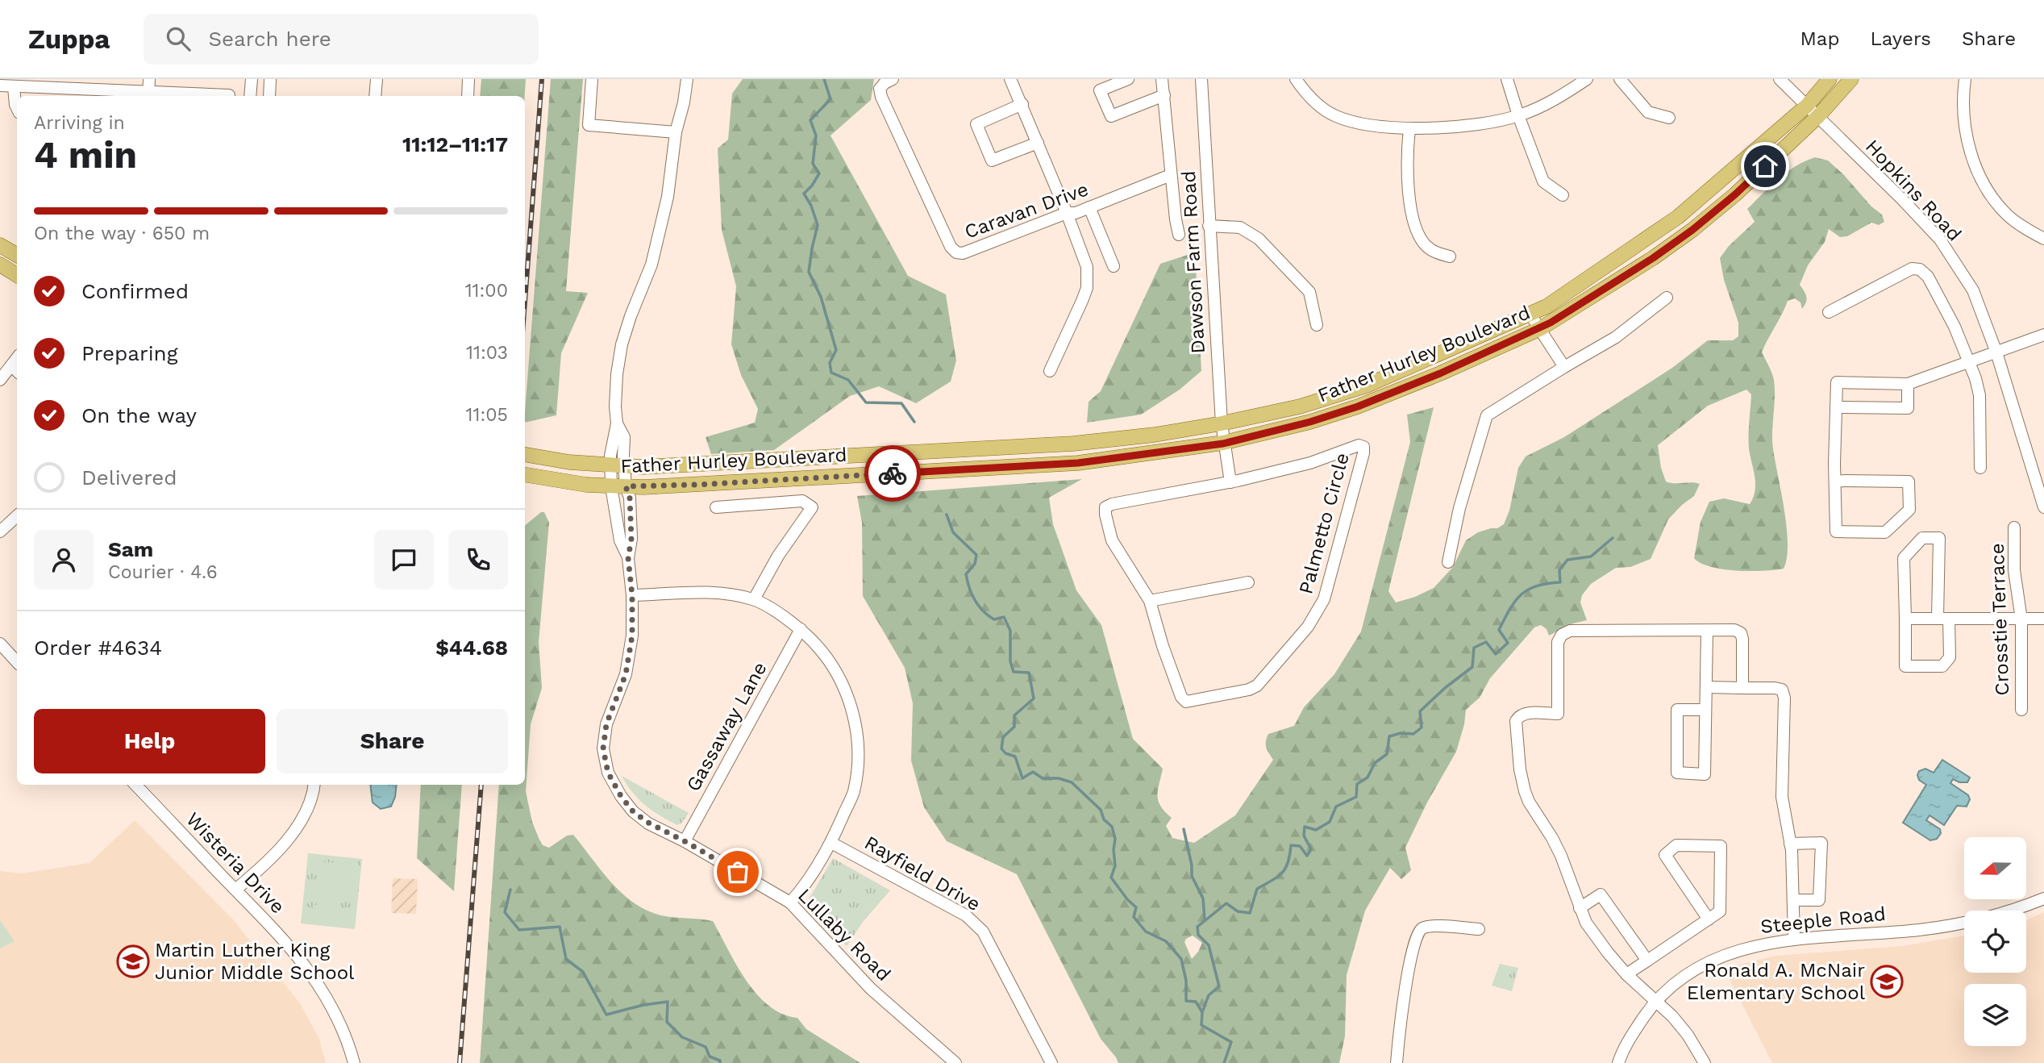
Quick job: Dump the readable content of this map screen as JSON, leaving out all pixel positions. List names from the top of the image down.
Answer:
{
  "streets": {
    "main road": ["Father Hurley Boulevard"],
    "street": [
      "Hopkins Road",
      "Caravan Drive",
      "Dawson Farm Road",
      "Palmetto Circle",
      "Crosstie Terrace",
      "Gassaway Lane",
      "Wisteria Drive",
      "Rayfield Drive",
      "Steeple Road",
      "Lullaby Road"
    ]
  },
  "crossings": [
    ["Hopkins Road", "Father Hurley Boulevard"],
    ["Dawson Farm Road", "Father Hurley Boulevard"],
    ["Father Hurley Boulevard", "Lullaby Road"],
    ["Gassaway Lane", "Lullaby Road"]
  ],
  "places": {
    "school or university": ["Martin Luther King Junior Middle School", "Ronald A. McNair Elementary School"]
  },
  "north": "left",
  "page": {
    "header": "Zuppa",
    "search": "Search here",
    "nav": ["Map", "Layers", "Share"],
    "heading": ["4 min", "Arriving in", "11:12–11:17"],
    "panel": [
      "Sam",
      "Courier · 4.6",
      "Order #4634",
      "$44.68"
    ],
    "bar": "On the way · 650 m",
    "list": [
      ["Confirmed", "11:00"],
      ["Preparing", "11:03"],
      ["On the way", "11:05"],
      "Delivered"
    ],
    "buttons": ["Help", "Share"]
  }
}
